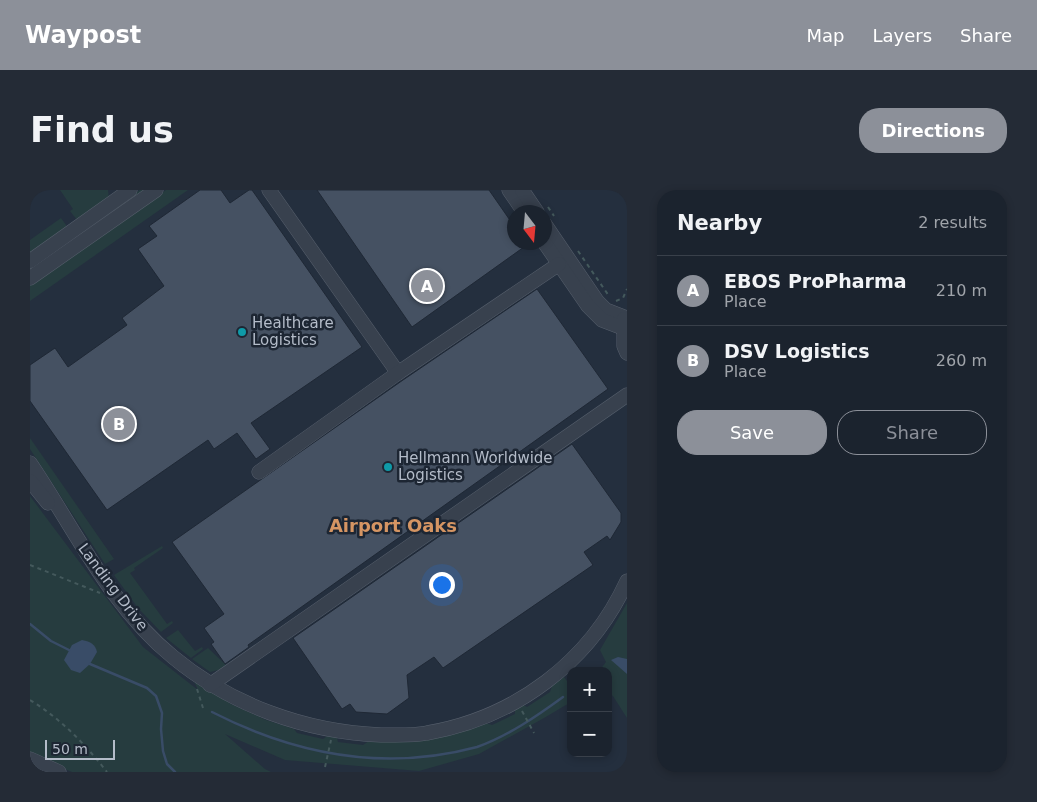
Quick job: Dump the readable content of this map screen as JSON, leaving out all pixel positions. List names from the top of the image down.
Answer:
{
  "streets": {
    "street": ["Landing Drive"]
  },
  "districts": ["Airport Oaks"],
  "places": ["Healthcare Logistics", "Hellmann Worldwide Logistics"],
  "scale_bar": "50 m",
  "north": "bottom",
  "page": {
    "header": "Waypost",
    "nav": ["Map", "Layers", "Share"],
    "buttons": [
      "Directions",
      ["Save", "Share"]
    ],
    "title": "Find us",
    "heading": ["Nearby", "2 results"],
    "list": [
      {
        "mark": "A",
        "name": "EBOS ProPharma",
        "note": "Place",
        "value": "210 m"
      },
      {
        "mark": "B",
        "name": "DSV Logistics",
        "note": "Place",
        "value": "260 m"
      }
    ],
    "pins": ["A", "B"],
    "map_buttons": ["+", "−"],
    "scale": "50 m"
  }
}
